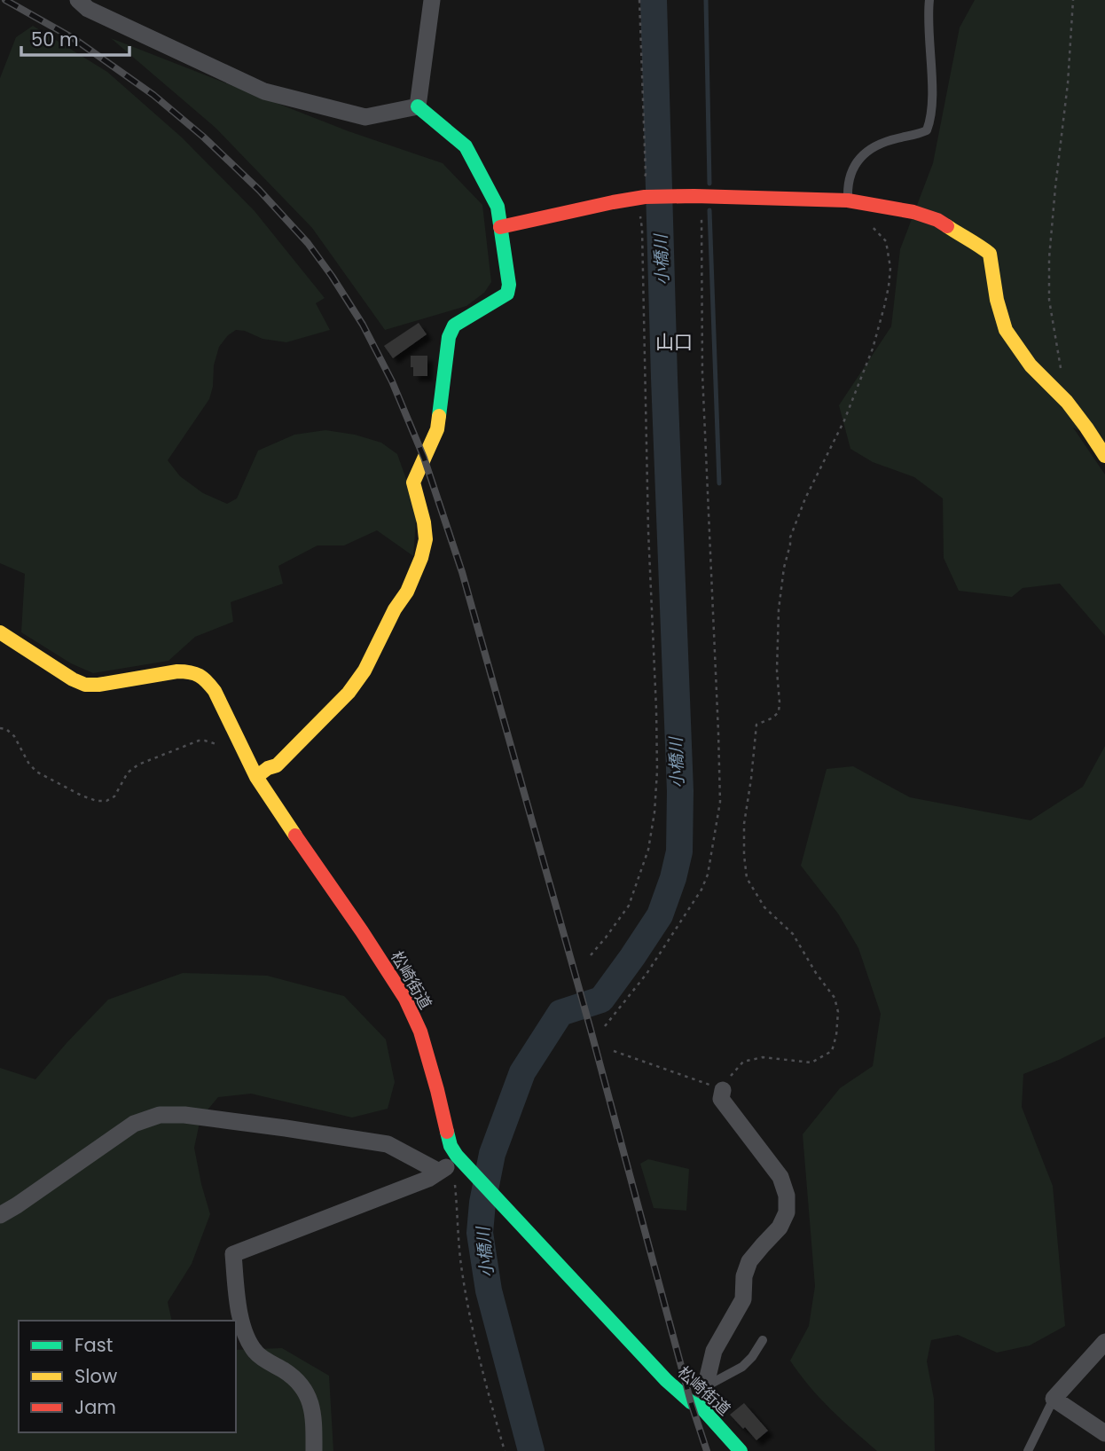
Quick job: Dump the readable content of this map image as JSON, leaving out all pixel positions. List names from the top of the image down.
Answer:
{
  "streets": {
    "street": ["松崎街道"]
  },
  "districts": ["山口"],
  "water": ["小橋川"],
  "legend": ["Fast", "Slow", "Jam"],
  "scale_bar": "50 m"
}
